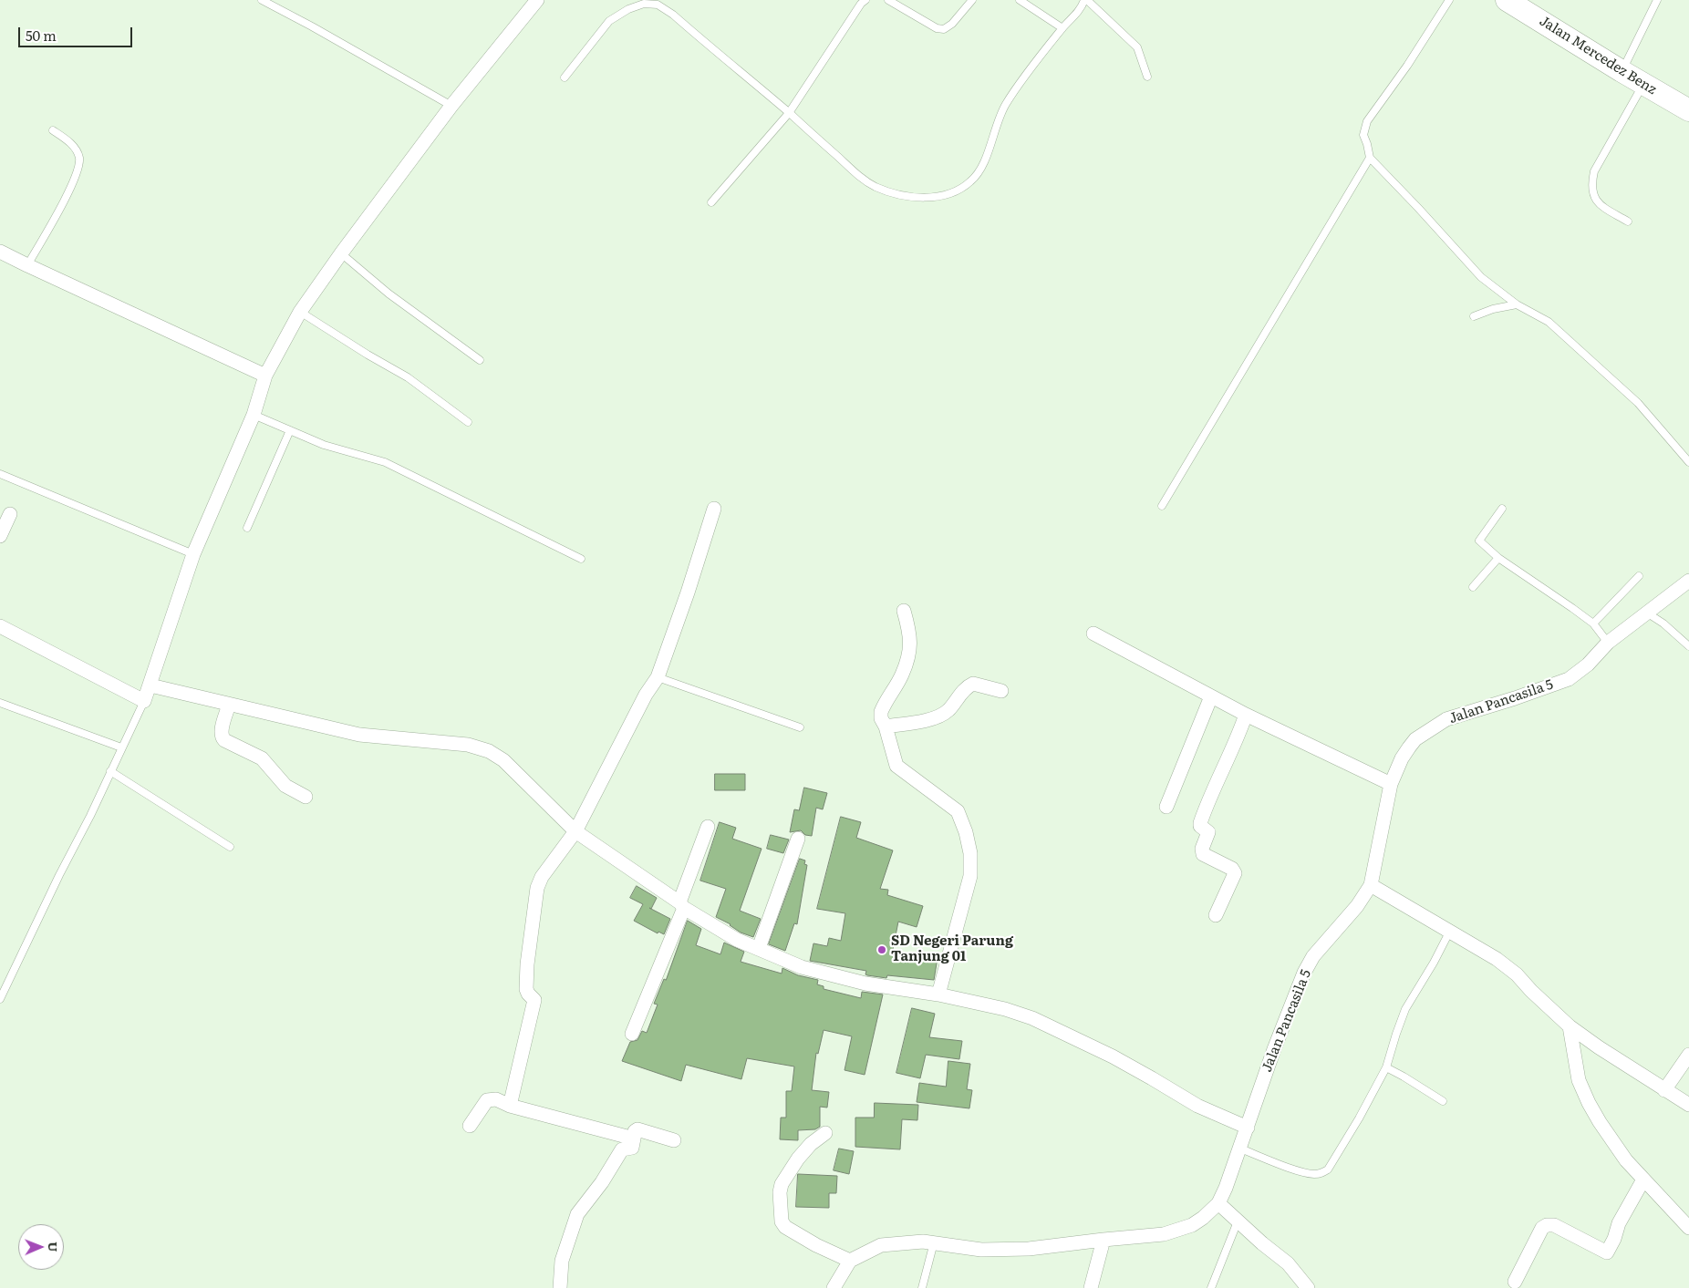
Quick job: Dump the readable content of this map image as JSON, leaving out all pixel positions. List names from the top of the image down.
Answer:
{
  "streets": {
    "main road": ["Jalan Mercedez Benz"],
    "street": ["Jalan Pancasila 5"]
  },
  "places": ["SD Negeri Parung Tanjung 01"],
  "scale_bar": "50 m",
  "north": "right"
}
